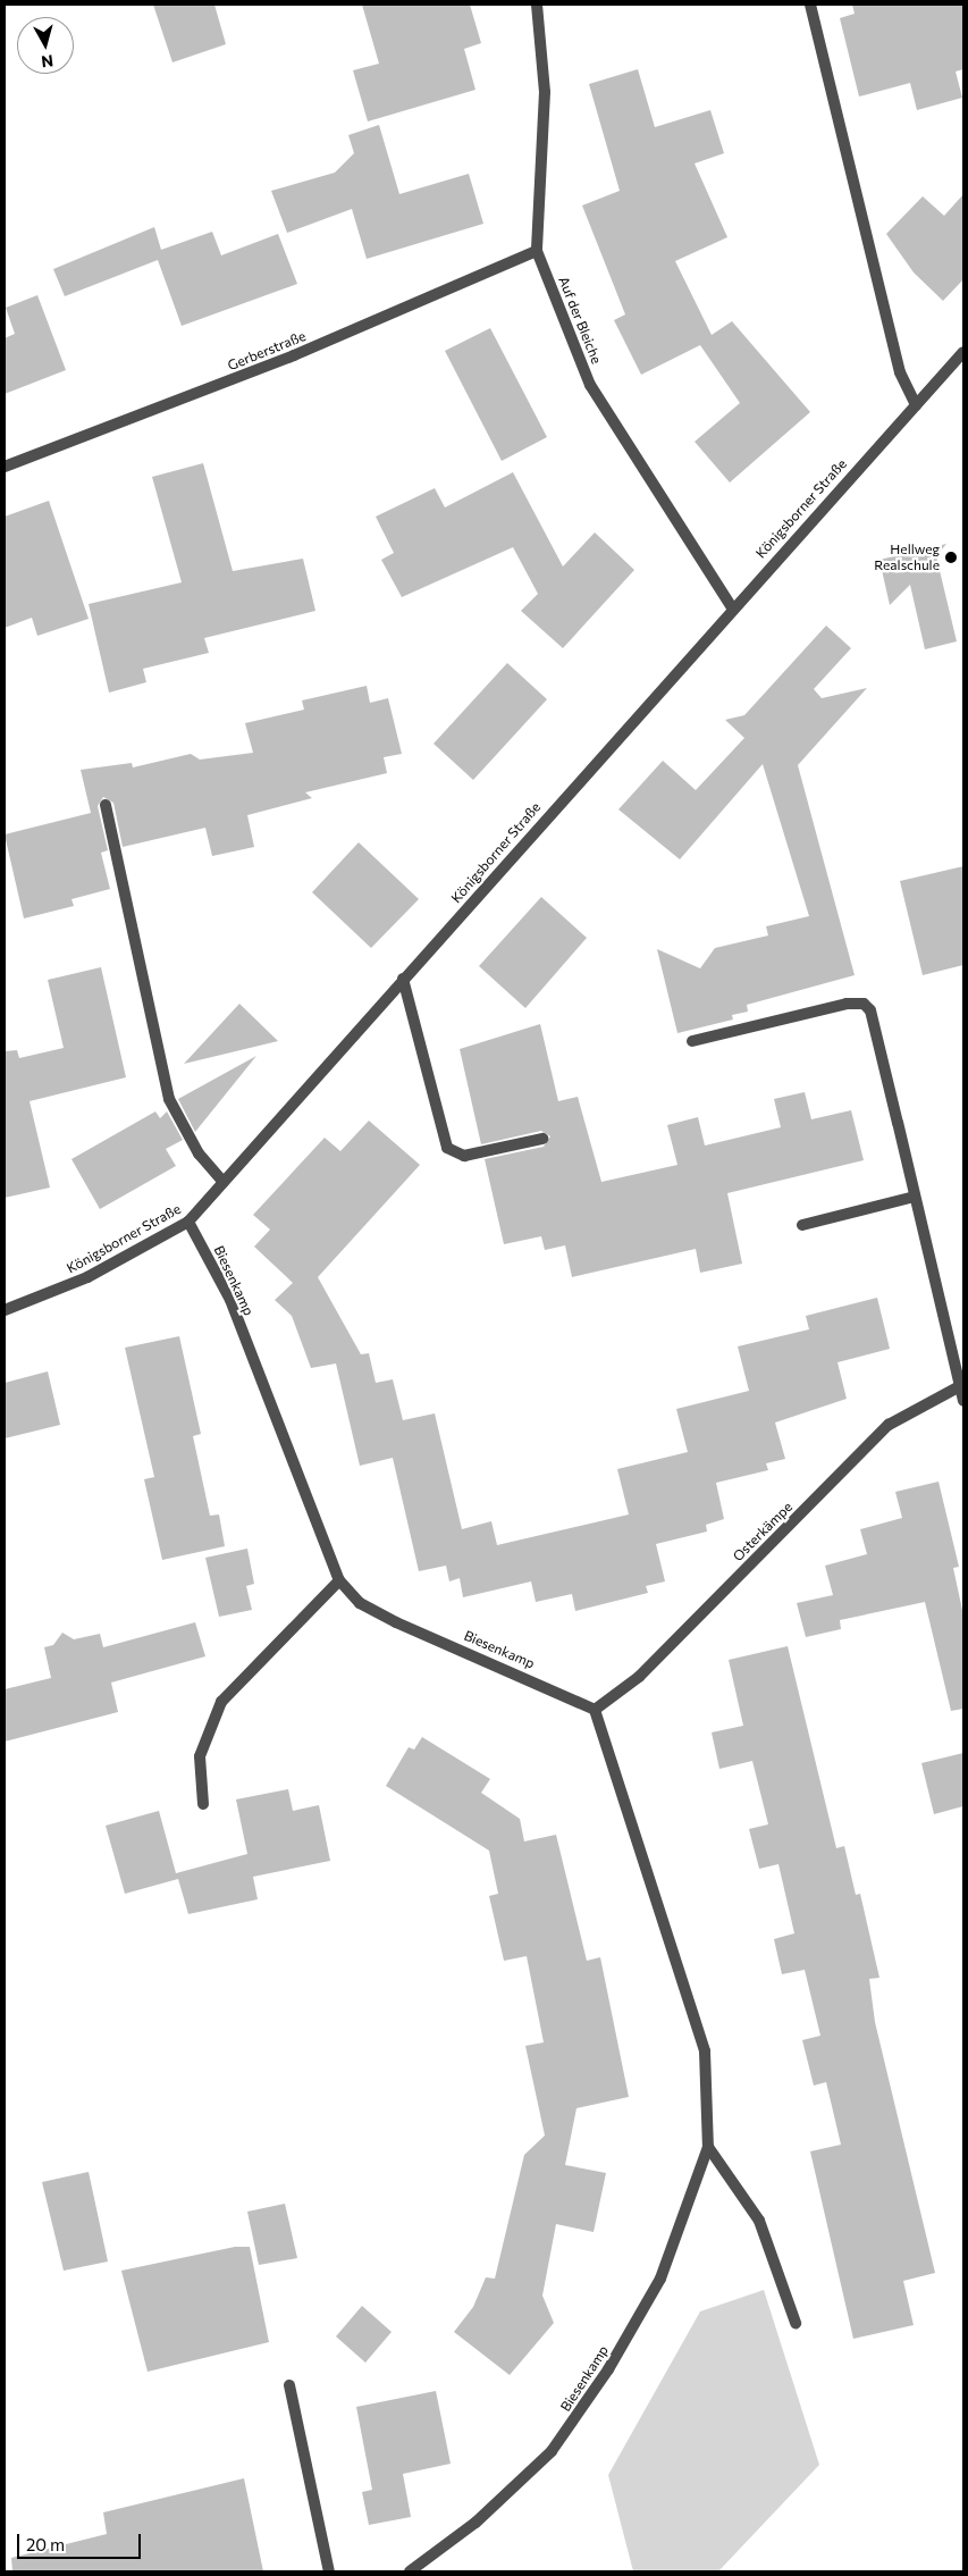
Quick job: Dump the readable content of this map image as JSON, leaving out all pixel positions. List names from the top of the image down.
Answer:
{
  "streets": {
    "street": [
      "Auf der Bleiche",
      "Gerberstraße",
      "Königsborner Straße",
      "Biesenkamp",
      "Osterkämpe"
    ]
  },
  "crossings": [
    ["Auf der Bleiche", "Gerberstraße"],
    ["Auf der Bleiche", "Königsborner Straße"],
    ["Königsborner Straße", "Biesenkamp"],
    ["Biesenkamp", "Osterkämpe"]
  ],
  "places": ["Hellweg Realschule"],
  "scale_bar": "20 m",
  "north": "bottom"
}
